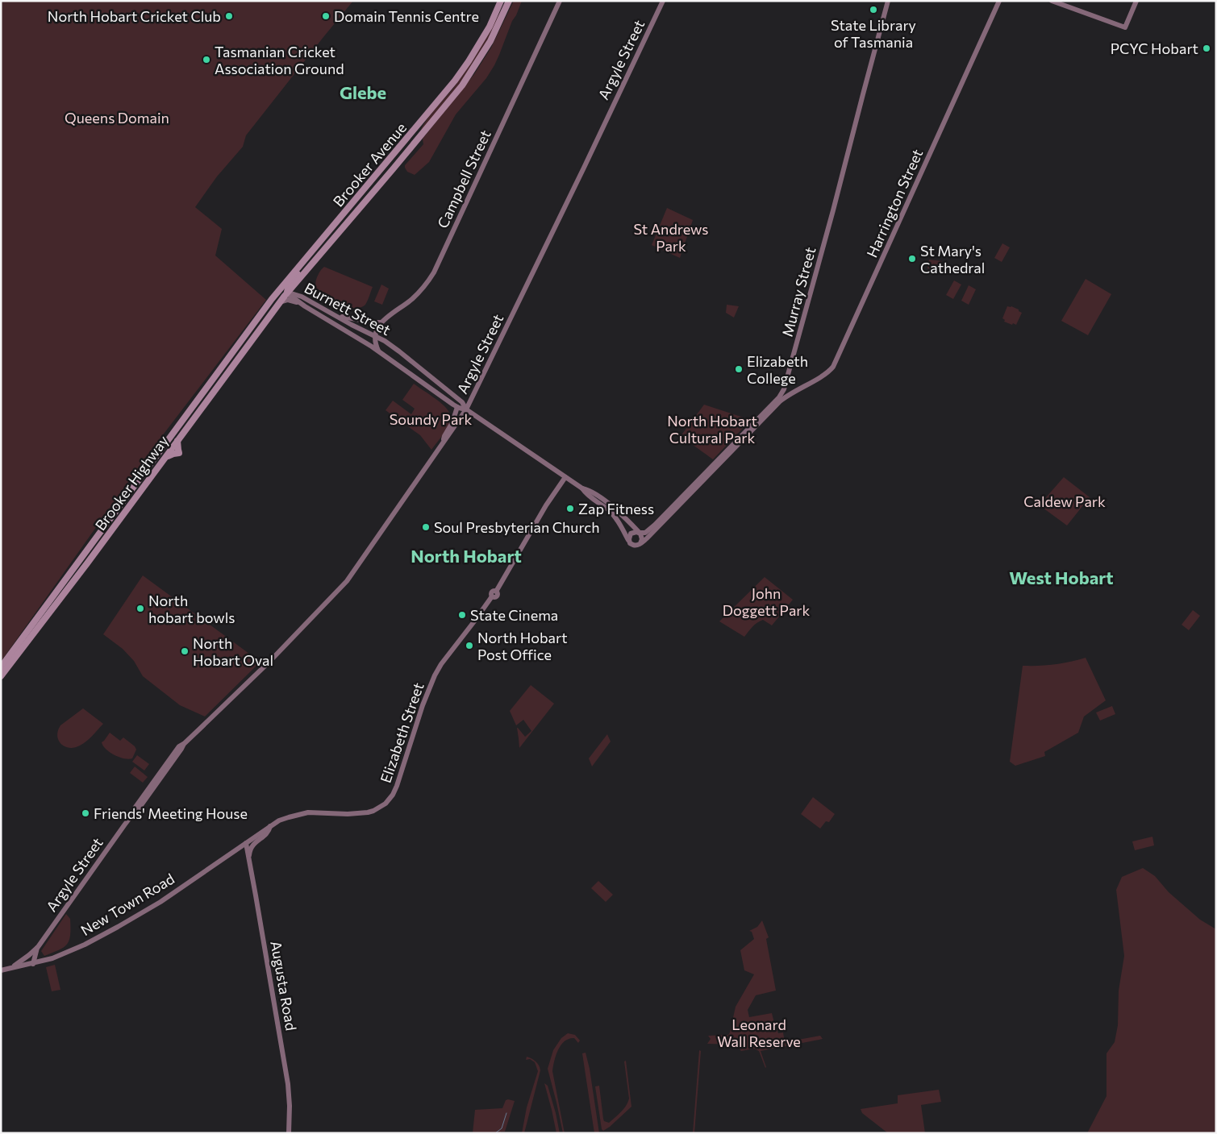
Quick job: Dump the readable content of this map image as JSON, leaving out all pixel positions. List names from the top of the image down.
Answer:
{
  "streets": {
    "highway": ["Brooker Avenue", "Brooker Highway"],
    "main road": [
      "Argyle Street",
      "Campbell Street",
      "Harrington Street",
      "Murray Street",
      "Burnett Street",
      "Elizabeth Street",
      "New Town Road",
      "Augusta Road"
    ]
  },
  "crossings": [
    ["Argyle Street", "Burnett Street"],
    ["Argyle Street", "New Town Road"],
    ["Brooker Avenue", "Burnett Street"],
    ["Brooker Avenue", "Brooker Highway"],
    ["Harrington Street", "Murray Street"],
    ["Harrington Street", "Burnett Street"],
    ["Murray Street", "Burnett Street"],
    ["Burnett Street", "Elizabeth Street"],
    ["Elizabeth Street", "New Town Road"],
    ["New Town Road", "Augusta Road"]
  ],
  "districts": ["Glebe", "North Hobart", "West Hobart"],
  "parks": [
    "Queens Domain",
    "St Andrews Park",
    "Soundy Park",
    "North Hobart Cultural Park",
    "Caldew Park",
    "John Doggett Park",
    "Leonard Wall Reserve"
  ],
  "places": [
    "State Library of Tasmania",
    "North Hobart Cricket Club",
    "Domain Tennis Centre",
    "PCYC Hobart",
    "Tasmanian Cricket Association Ground",
    "St Mary's Cathedral",
    "Elizabeth College",
    "Zap Fitness",
    "Soul Presbyterian Church",
    "North hobart bowls",
    "State Cinema",
    "North Hobart Post Office",
    "North Hobart Oval",
    "Friends' Meeting House"
  ]
}
